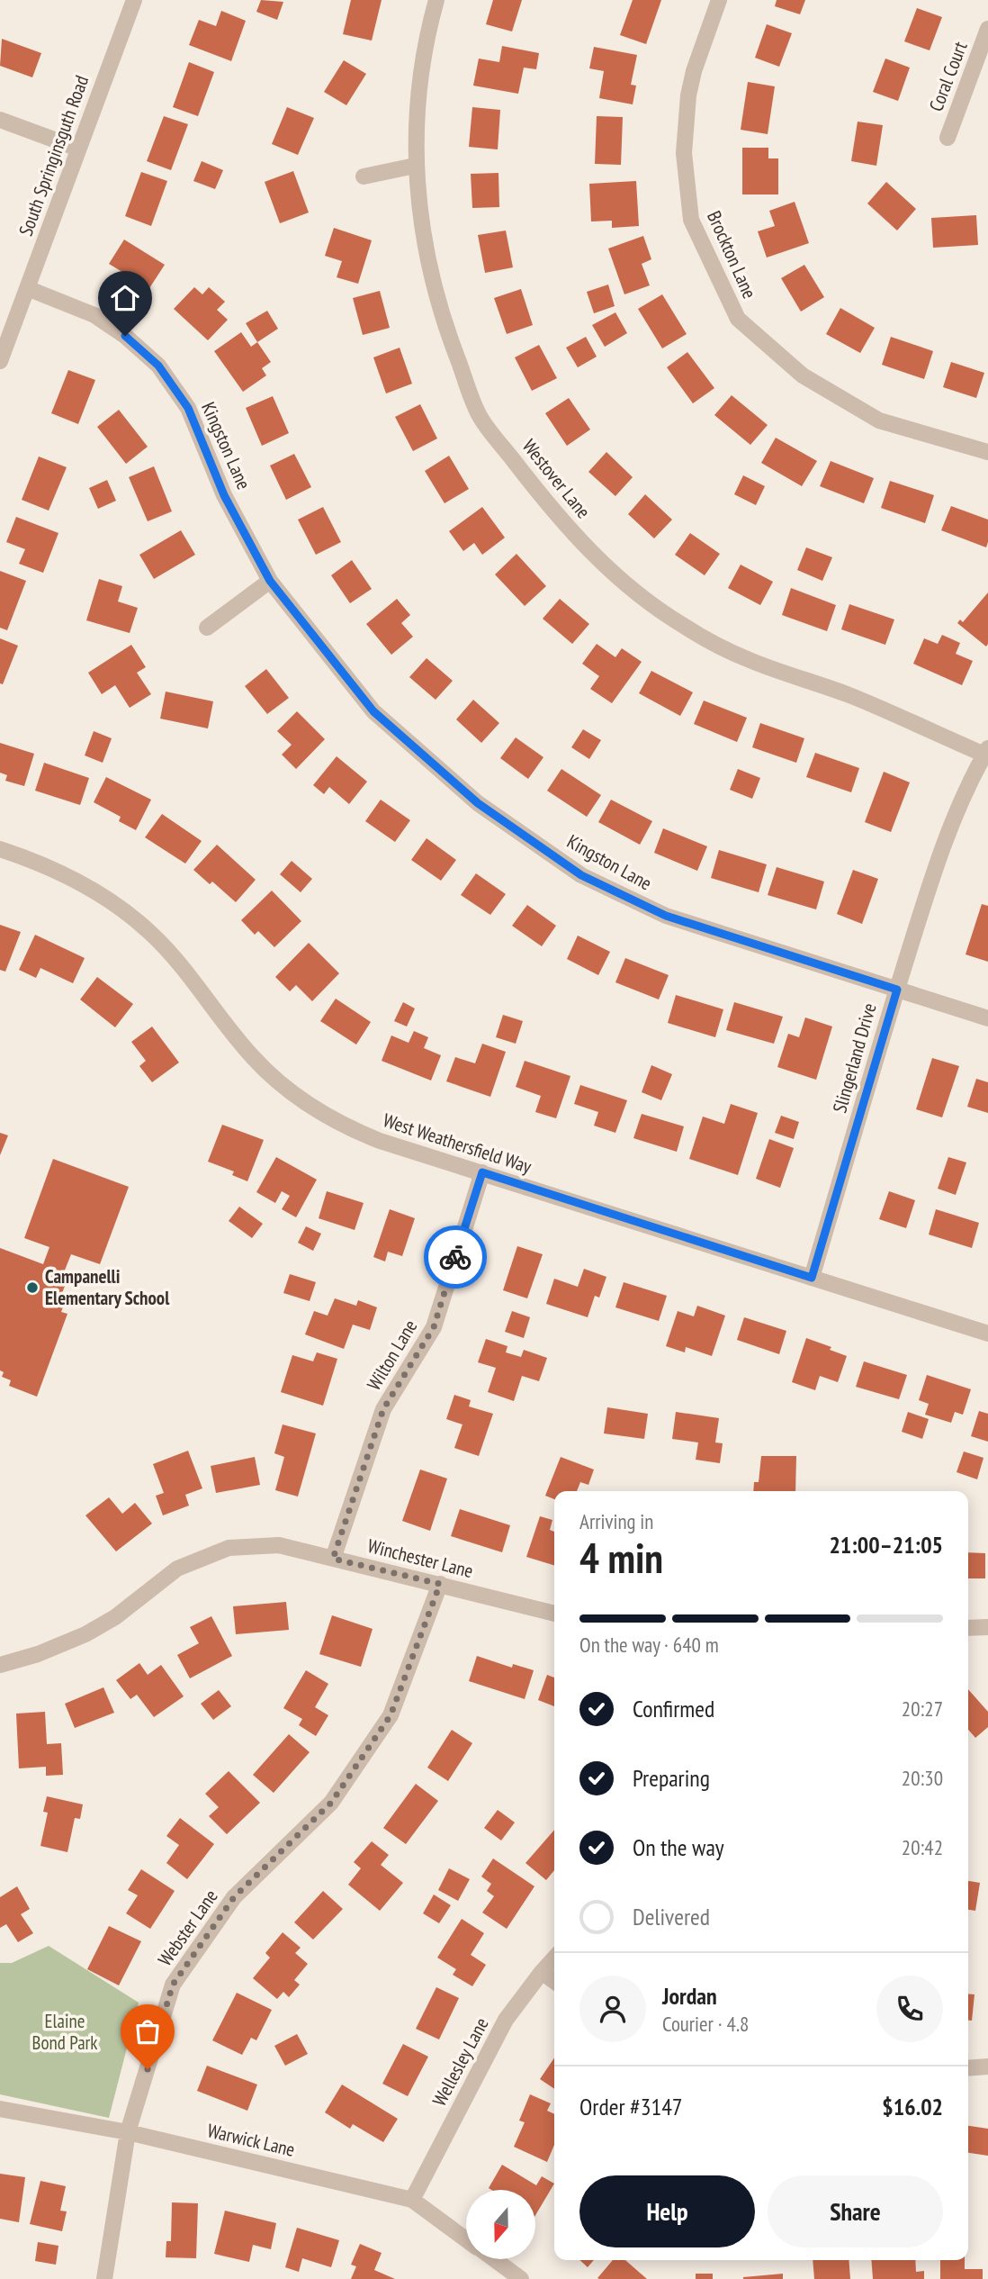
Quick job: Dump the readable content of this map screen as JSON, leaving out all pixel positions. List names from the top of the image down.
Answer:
{
  "streets": {
    "street": [
      "Coral Court",
      "South Springinsguth Road",
      "Brockton Lane",
      "Kingston Lane",
      "Westover Lane",
      "Slingerland Drive",
      "West Weathersfield Way",
      "Wilton Lane",
      "Winchester Lane",
      "Webster Lane",
      "Wellesley Lane",
      "Warwick Lane"
    ]
  },
  "crossings": [
    ["South Springinsguth Road", "Kingston Lane"],
    ["Kingston Lane", "Slingerland Drive"],
    ["Westover Lane", "Slingerland Drive"],
    ["Slingerland Drive", "West Weathersfield Way"],
    ["West Weathersfield Way", "Wilton Lane"],
    ["Wilton Lane", "Winchester Lane"],
    ["Winchester Lane", "Webster Lane"],
    ["Webster Lane", "Warwick Lane"],
    ["Wellesley Lane", "Warwick Lane"]
  ],
  "parks": ["Elaine Bond Park"],
  "places": ["Campanelli Elementary School"],
  "north": "bottom",
  "page": {
    "heading": ["4 min", "Arriving in", "21:00–21:05"],
    "panel": [
      "Jordan",
      "Courier · 4.8",
      "Order #3147",
      "$16.02"
    ],
    "bar": "On the way · 640 m",
    "list": [
      ["Confirmed", "20:27"],
      ["Preparing", "20:30"],
      ["On the way", "20:42"],
      "Delivered"
    ],
    "buttons": ["Help", "Share"]
  }
}
